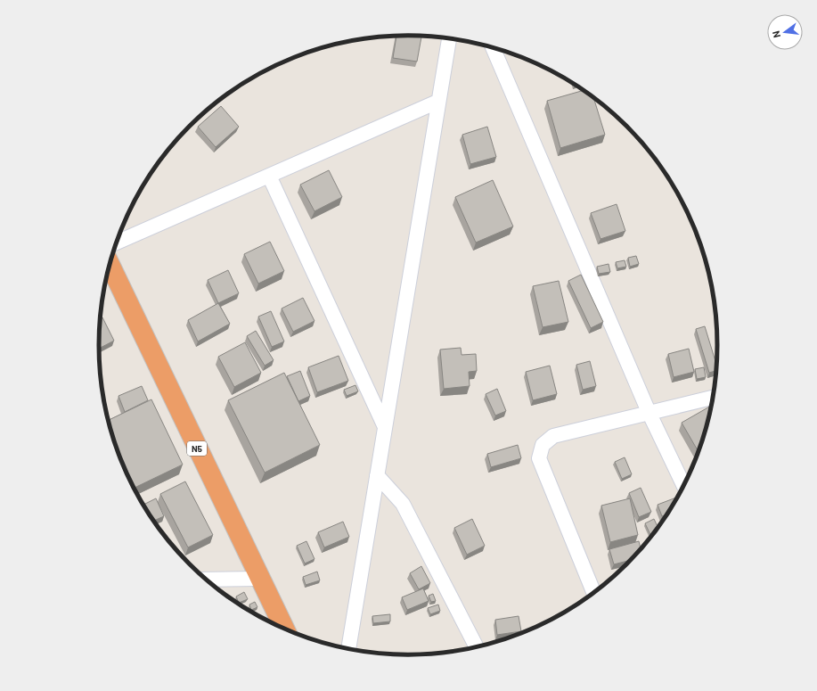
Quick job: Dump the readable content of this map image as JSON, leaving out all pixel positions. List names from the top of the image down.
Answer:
{
  "streets": {
    "highway": ["N5"]
  },
  "north": "left"
}
